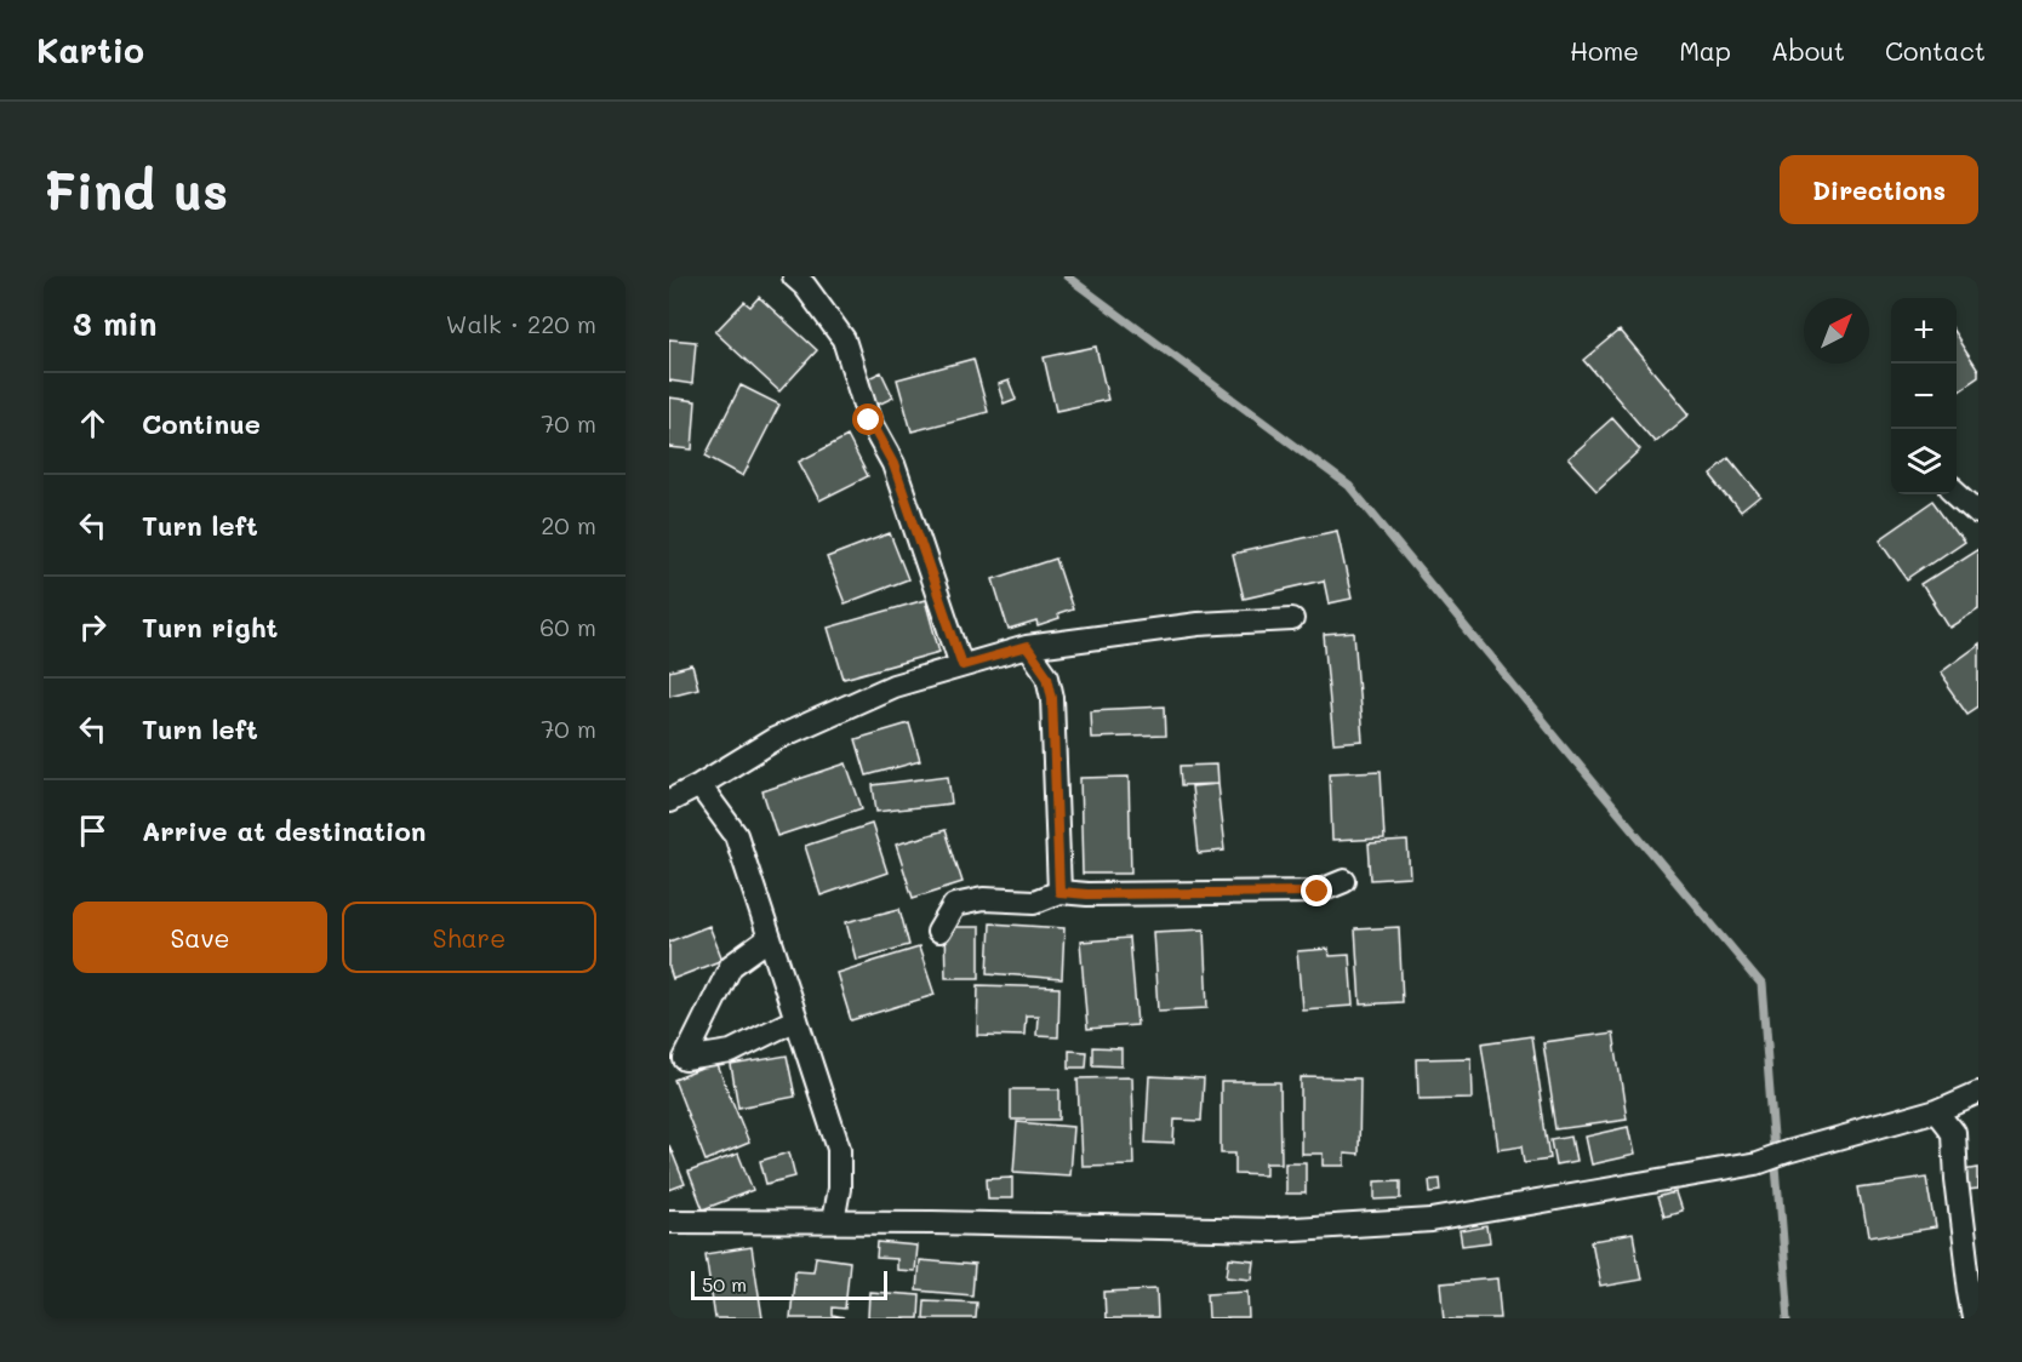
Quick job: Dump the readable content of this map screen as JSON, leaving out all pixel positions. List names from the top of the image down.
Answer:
{
  "scale_bar": "50 m",
  "north": "top right",
  "page": {
    "header": "Kartio",
    "nav": [
      "Home",
      "Map",
      "About",
      "Contact"
    ],
    "buttons": [
      "Directions",
      ["Save", "Share"]
    ],
    "title": "Find us",
    "heading": ["3 min", "Walk · 220 m"],
    "map_buttons": ["+", "−"],
    "list": [
      ["Continue", "70 m"],
      ["Turn left", "20 m"],
      ["Turn right", "60 m"],
      ["Turn left", "70 m"],
      "Arrive at destination"
    ],
    "scale": "50 m"
  }
}
